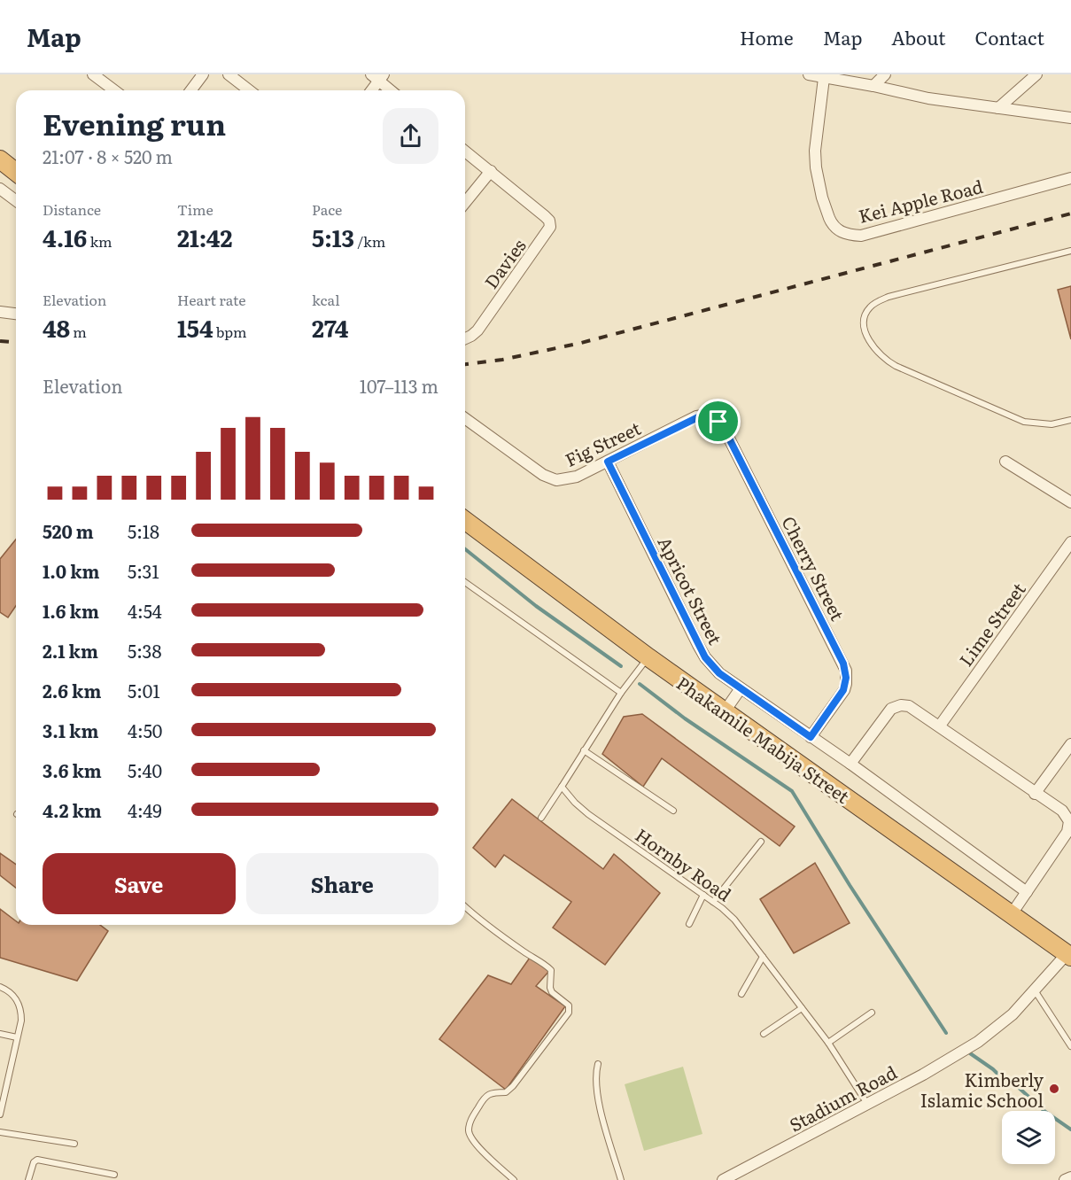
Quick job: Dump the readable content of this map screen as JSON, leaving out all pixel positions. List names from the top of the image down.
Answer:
{
  "streets": {
    "highway": ["Phakamile Mabija Street"],
    "street": [
      "Kei Apple Road",
      "Davies",
      "Fig Street",
      "Cherry Street",
      "Apricot Street",
      "Lime Street",
      "Stadium Road"
    ],
    "lane": ["Hornby Road"]
  },
  "crossings": [
    ["Fig Street", "Cherry Street"],
    ["Fig Street", "Apricot Street"],
    ["Cherry Street", "Apricot Street"],
    ["Phakamile Mabija Street", "Stadium Road"],
    ["Hornby Road", "Stadium Road"]
  ],
  "places": ["Kimberly Islamic School"],
  "page": {
    "header": "Map",
    "nav": [
      "Home",
      "Map",
      "About",
      "Contact"
    ],
    "heading": ["Evening run", "21:07 · 8 × 520 m"],
    "stats": [
      ["Distance", "4.16 km"],
      ["Time", "21:42"],
      ["Pace", "5:13 /km"],
      ["Elevation", "48 m"],
      ["Heart rate", "154 bpm"],
      ["kcal", "274"]
    ],
    "chart": ["Elevation", "107–113 m"],
    "list": [
      {
        "name": "520 m",
        "note": "5:18"
      },
      {
        "name": "1.0 km",
        "note": "5:31"
      },
      {
        "name": "1.6 km",
        "note": "4:54"
      },
      {
        "name": "2.1 km",
        "note": "5:38"
      },
      {
        "name": "2.6 km",
        "note": "5:01"
      },
      {
        "name": "3.1 km",
        "note": "4:50"
      },
      {
        "name": "3.6 km",
        "note": "5:40"
      },
      {
        "name": "4.2 km",
        "note": "4:49"
      }
    ],
    "buttons": ["Save", "Share"]
  }
}
